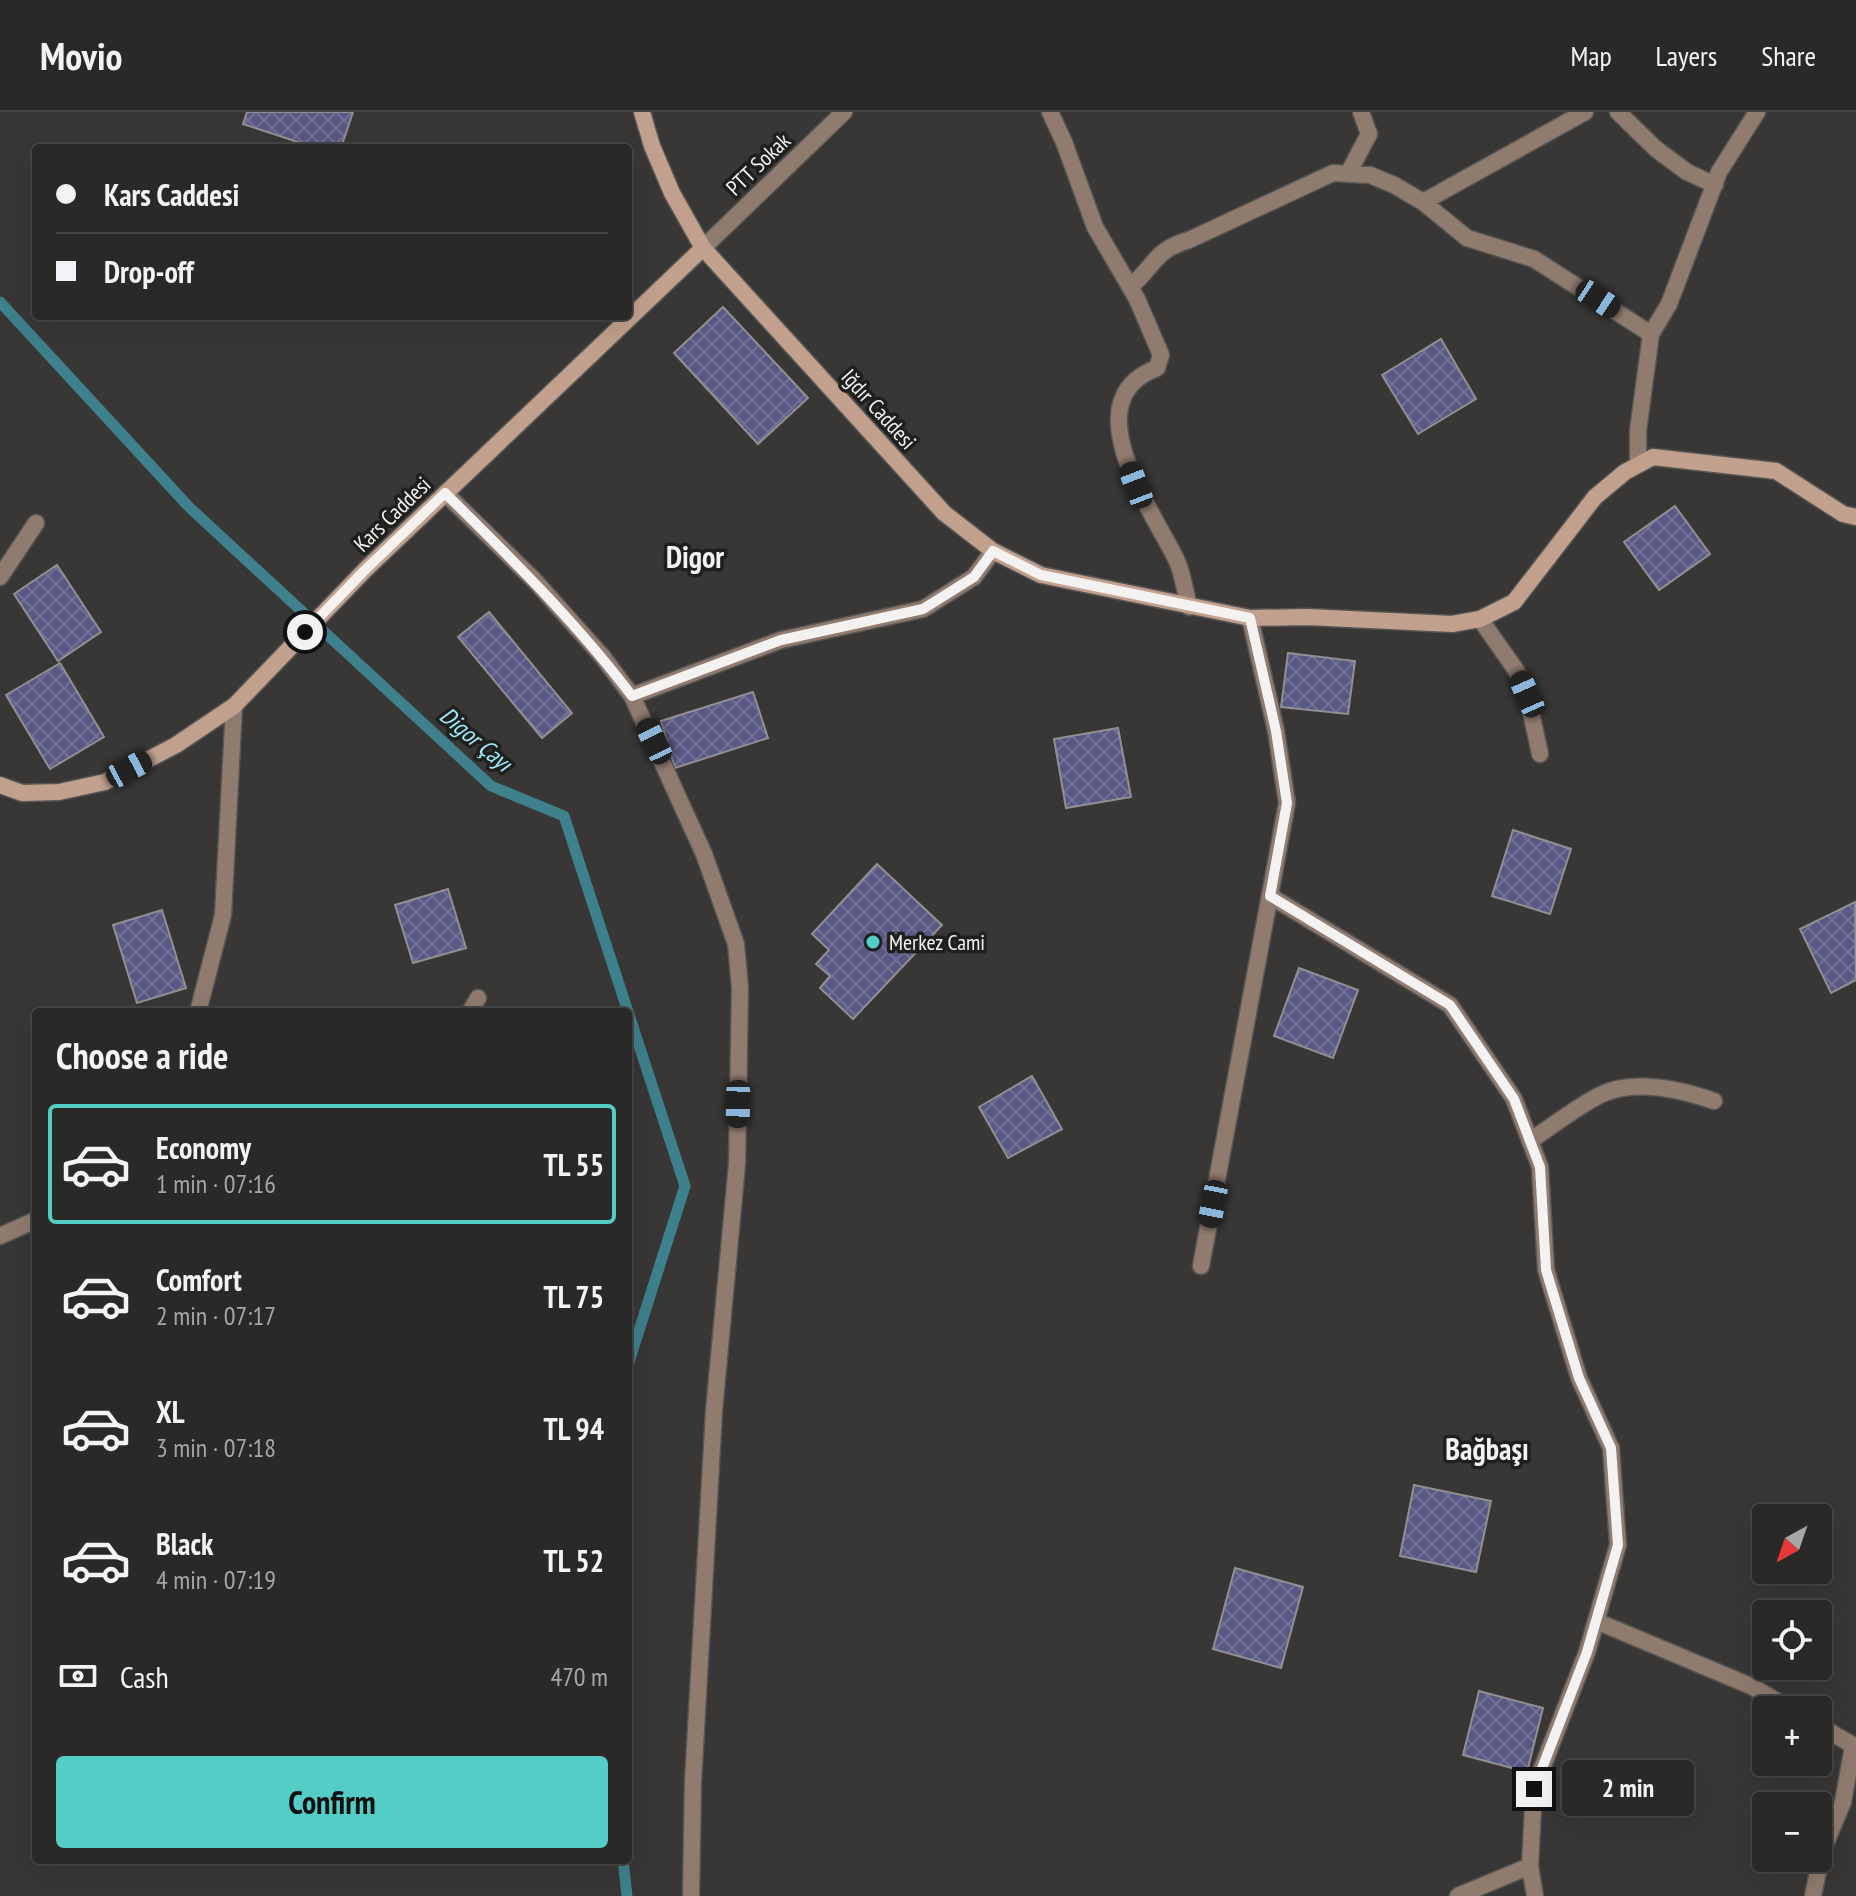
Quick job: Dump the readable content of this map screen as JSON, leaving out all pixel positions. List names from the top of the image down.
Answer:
{
  "streets": {
    "street": ["PTT Sokak", "Iğdır Caddesi", "Kars Caddesi"]
  },
  "crossings": [
    ["PTT Sokak", "Iğdır Caddesi"],
    ["PTT Sokak", "Kars Caddesi"],
    ["Iğdır Caddesi", "Kars Caddesi"]
  ],
  "districts": ["Digor", "Bağbaşı"],
  "water": ["Digor Çayı"],
  "places": ["Merkez Cami"],
  "north": "bottom left",
  "page": {
    "header": "Movio",
    "nav": ["Map", "Layers", "Share"],
    "banner": ["Kars Caddesi", "Drop-off"],
    "heading": "Choose a ride",
    "list": [
      {
        "name": "Economy",
        "note": "1 min · 07:16",
        "value": "TL 55"
      },
      {
        "name": "Comfort",
        "note": "2 min · 07:17",
        "value": "TL 75"
      },
      {
        "name": "XL",
        "note": "3 min · 07:18",
        "value": "TL 94"
      },
      {
        "name": "Black",
        "note": "4 min · 07:19",
        "value": "TL 52"
      }
    ],
    "map_buttons": ["+", "−"],
    "pay": ["Cash", "470 m"],
    "buttons": "Confirm",
    "bubble": "2 min"
  }
}
